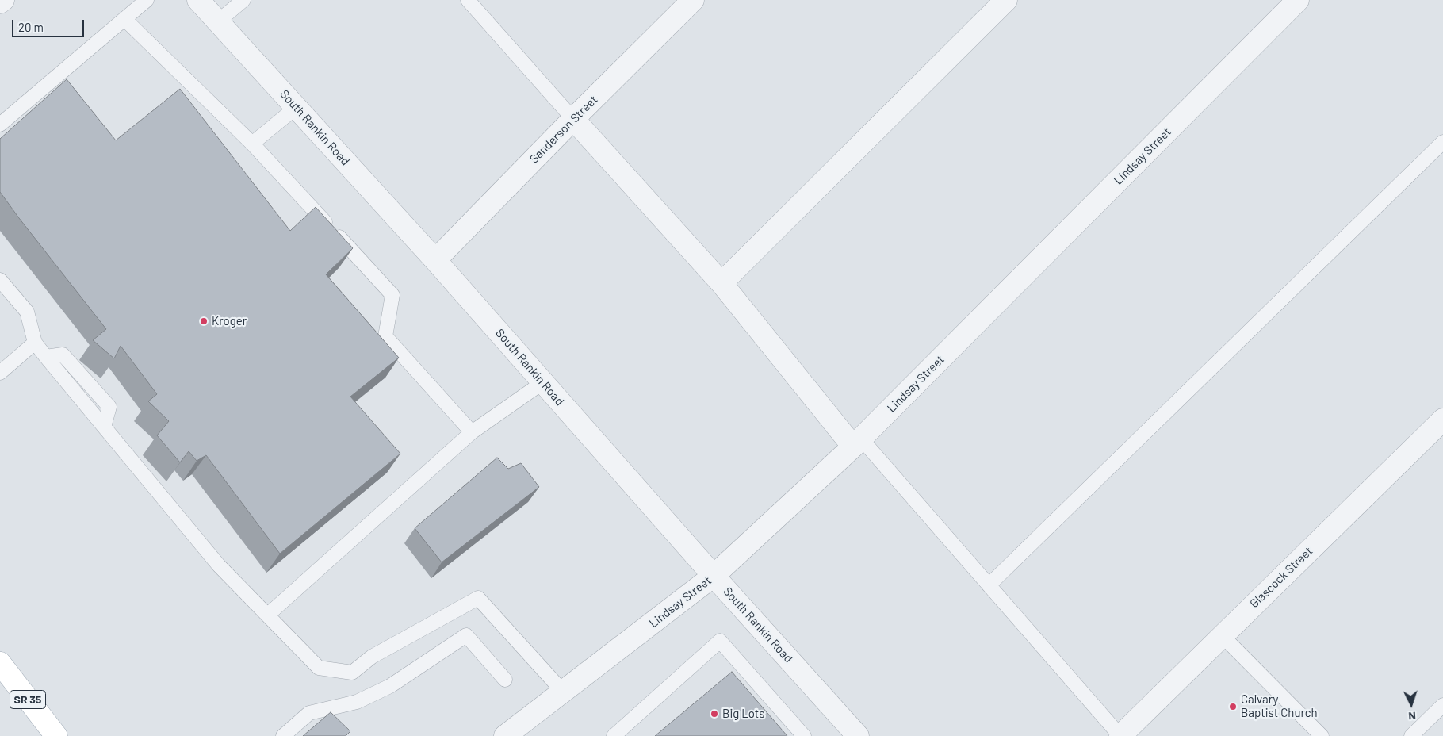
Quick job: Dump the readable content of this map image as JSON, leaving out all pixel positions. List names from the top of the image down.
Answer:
{
  "streets": {
    "main road": ["SR 35"],
    "street": [
      "South Rankin Road",
      "Sanderson Street",
      "Lindsay Street",
      "Glascock Street"
    ]
  },
  "crossings": [
    ["South Rankin Road", "Sanderson Street"],
    ["South Rankin Road", "Lindsay Street"]
  ],
  "places": ["Kroger", "Calvary Baptist Church", "Big Lots"],
  "scale_bar": "20 m",
  "north": "bottom"
}
